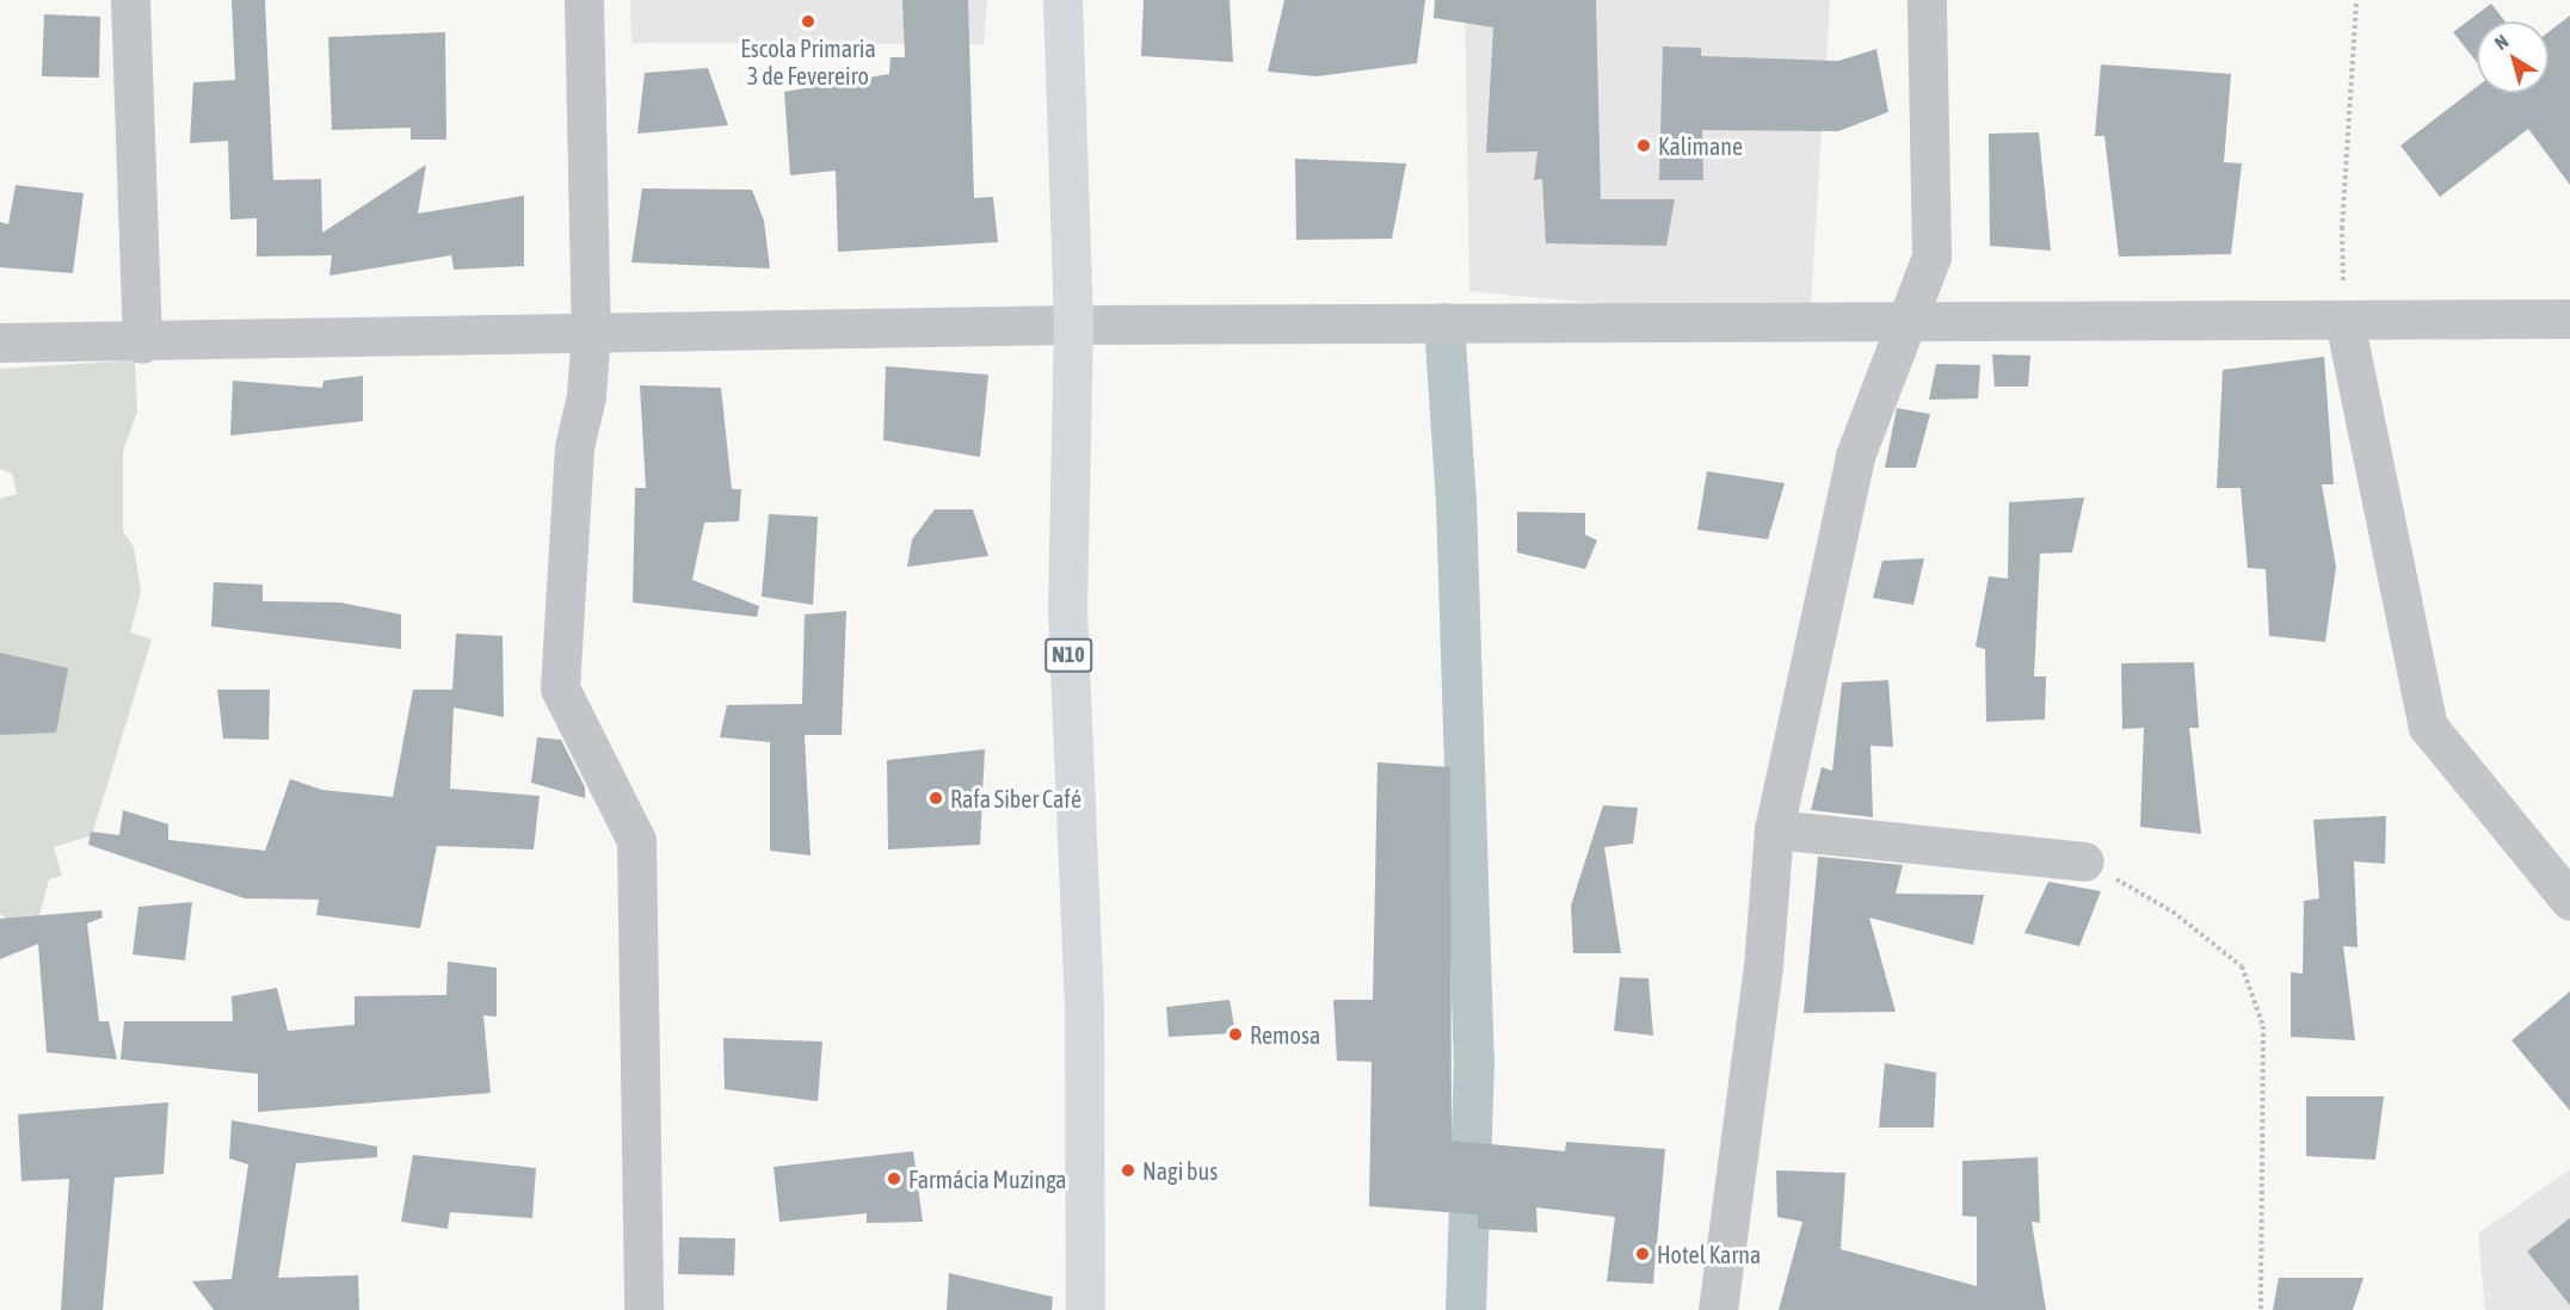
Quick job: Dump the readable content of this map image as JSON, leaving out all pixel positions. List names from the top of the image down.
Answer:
{
  "streets": {
    "main road": ["N10"]
  },
  "places": [
    "Escola Primaria 3 de Fevereiro",
    "Kalimane",
    "Rafa Siber Café",
    "Remosa",
    "Nagi bus",
    "Farmácia Muzinga",
    "Hotel Karna"
  ],
  "north": "top left"
}
